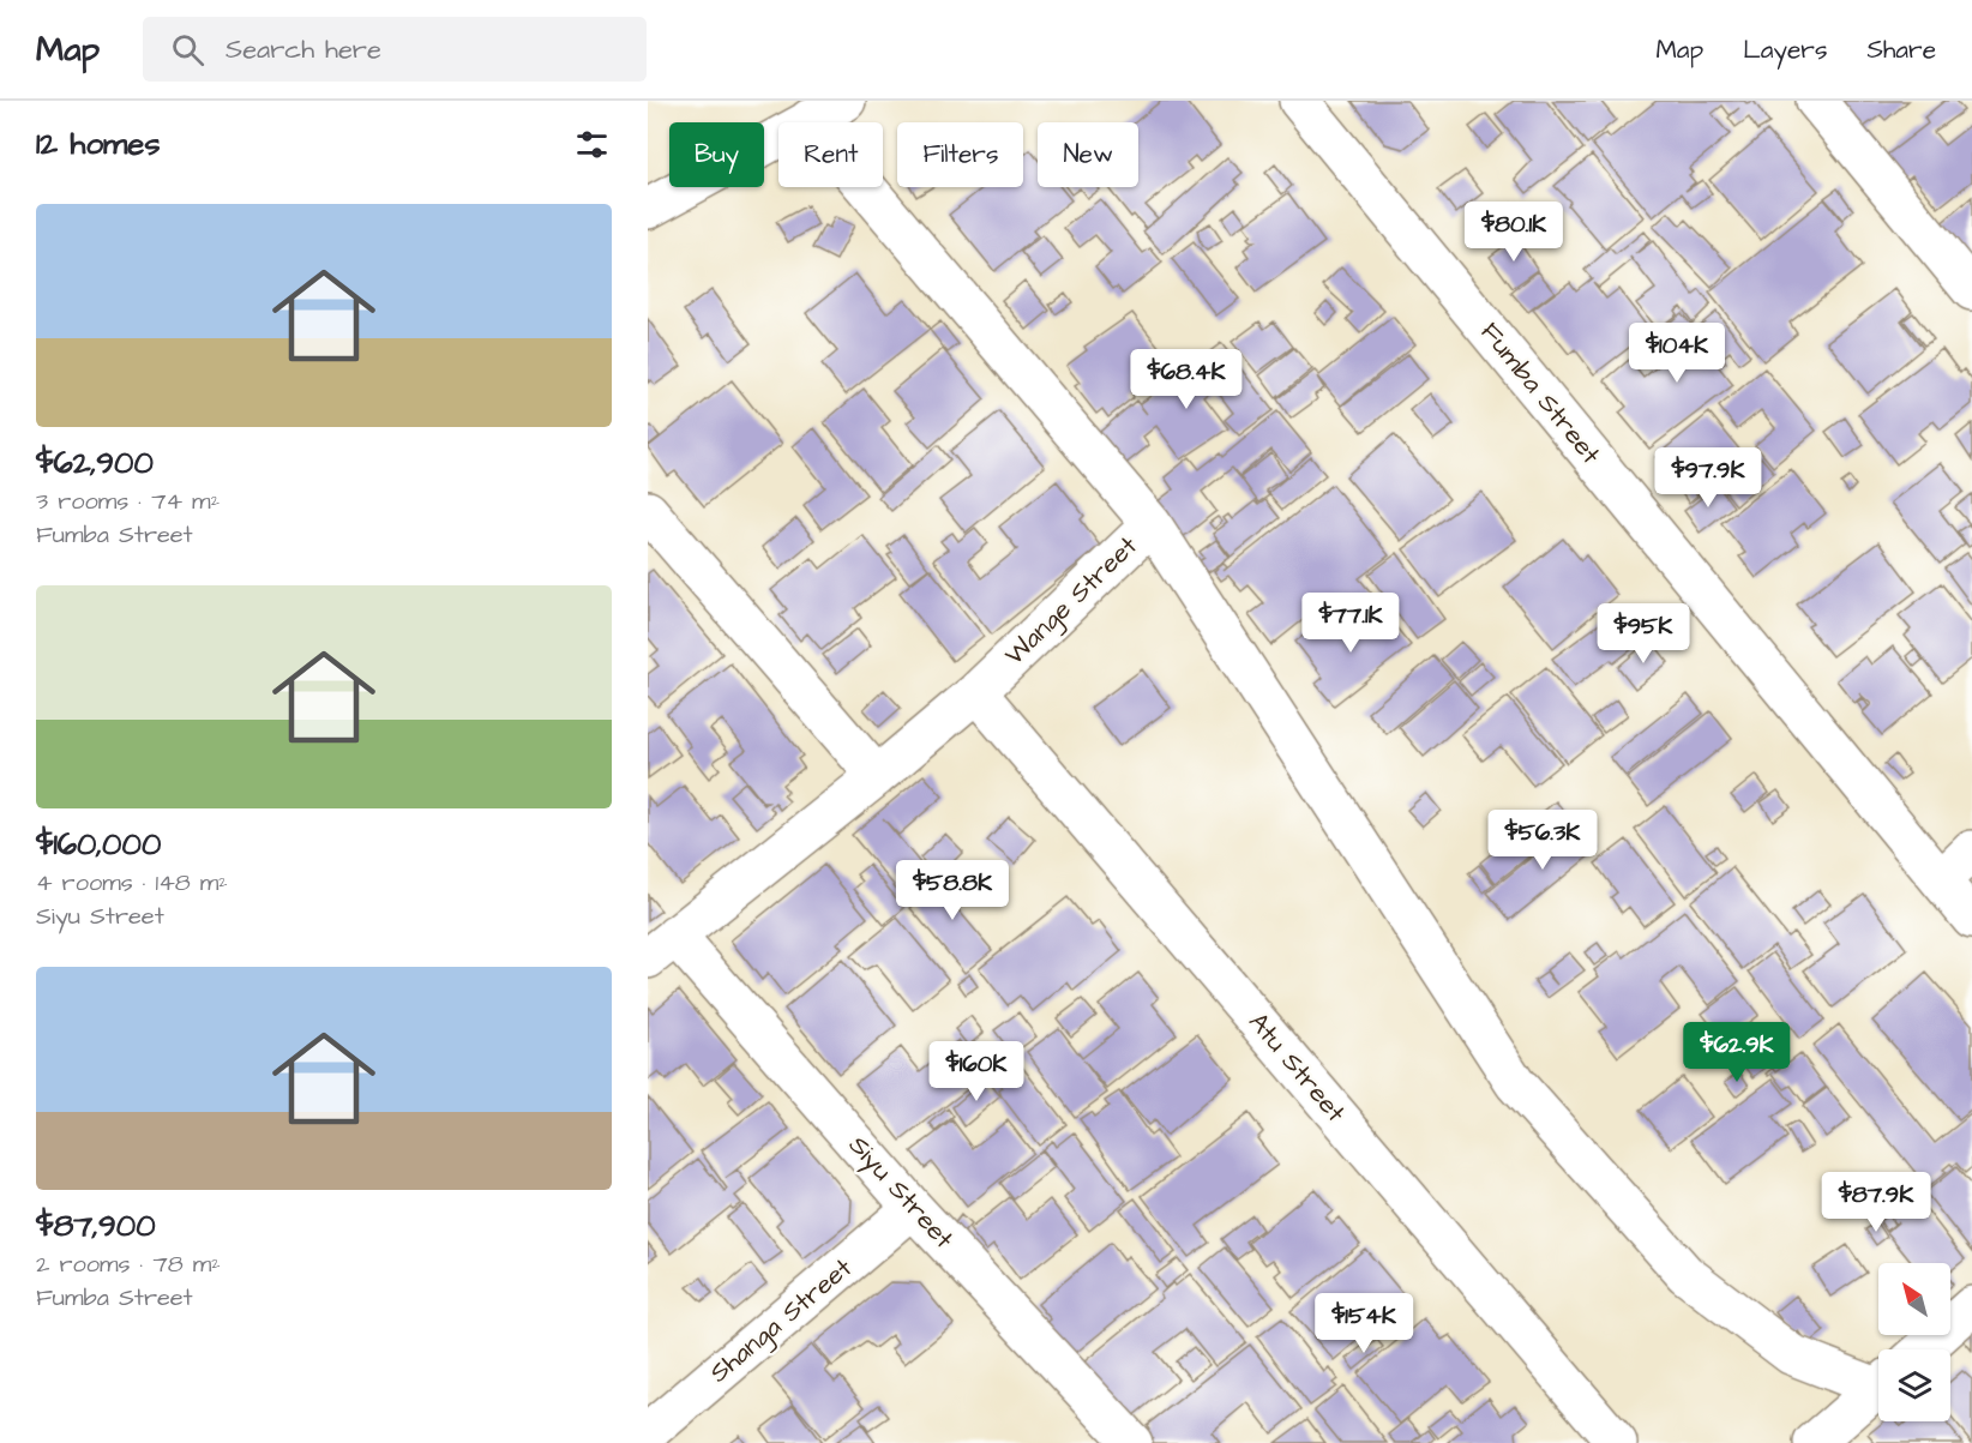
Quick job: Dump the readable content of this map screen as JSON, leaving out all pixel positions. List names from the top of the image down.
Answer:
{
  "streets": {
    "street": [
      "Fumba Street",
      "Wange Street",
      "Atu Street",
      "Siyu Street",
      "Shanga Street"
    ]
  },
  "crossings": [
    ["Wange Street", "Atu Street"],
    ["Wange Street", "Siyu Street"],
    ["Siyu Street", "Shanga Street"]
  ],
  "north": "top left",
  "page": {
    "header": "Map",
    "search": "Search here",
    "nav": ["Map", "Layers", "Share"],
    "heading": "12 homes",
    "chip": [
      "Buy",
      "Rent",
      "Filters",
      "New"
    ],
    "list": [
      {
        "name": "$62,900",
        "note": "3 rooms · 74 m² · Fumba Street"
      },
      {
        "name": "$160,000",
        "note": "4 rooms · 148 m² · Siyu Street"
      },
      {
        "name": "$87,900",
        "note": "2 rooms · 78 m² · Fumba Street"
      }
    ],
    "price": [
      "$80.1K",
      "$104K",
      "$68.4K",
      "$97.9K",
      "$77.1K",
      "$95K",
      "$56.3K",
      "$58.8K",
      "$62.9K",
      "$160K",
      "$87.9K",
      "$154K"
    ]
  }
}
